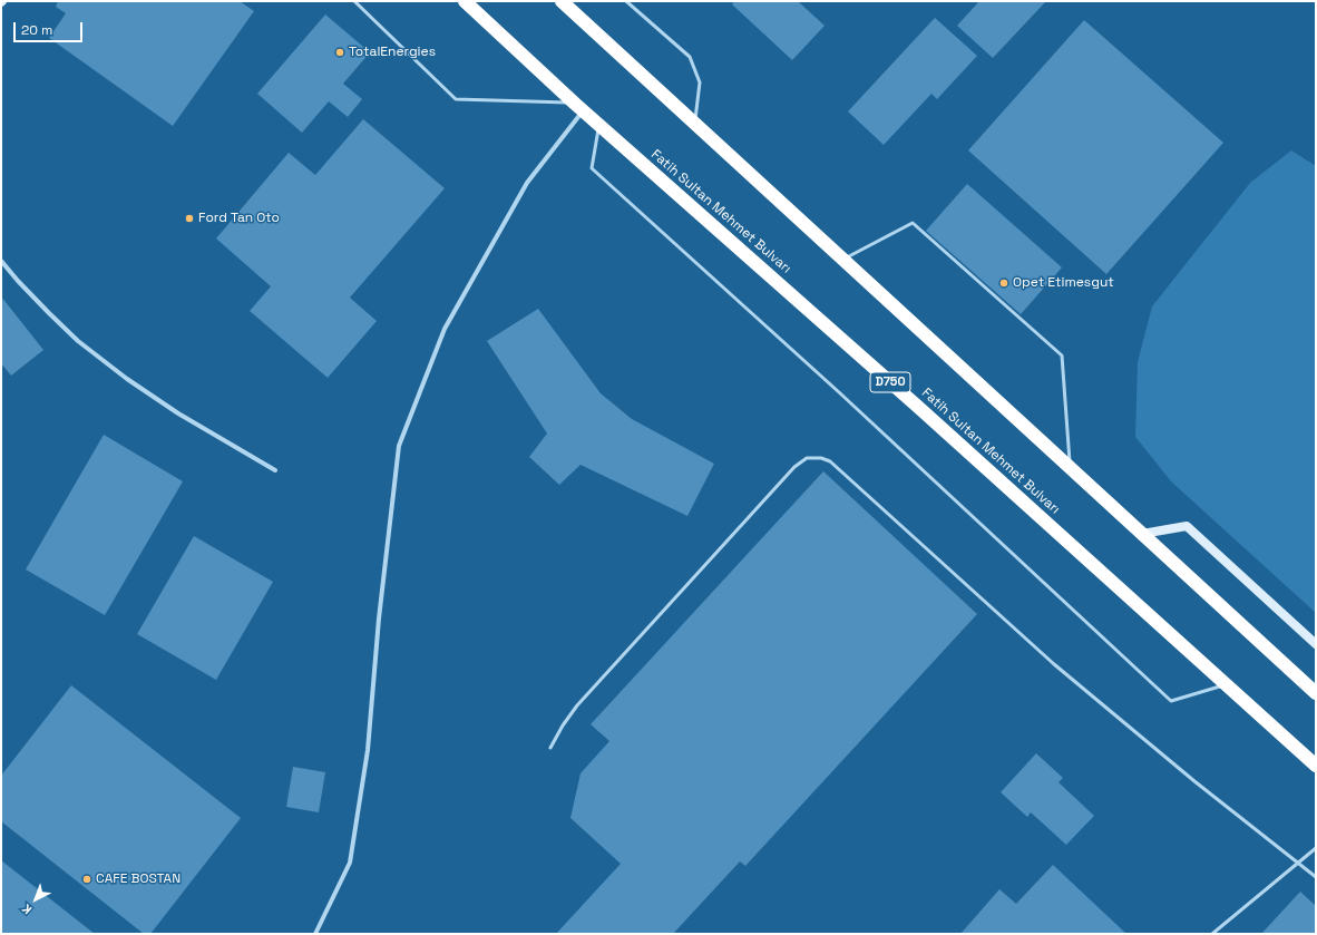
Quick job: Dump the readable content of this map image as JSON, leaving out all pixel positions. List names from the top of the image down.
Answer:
{
  "streets": {
    "highway": ["Fatih Sultan Mehmet Bulvarı", "D750"]
  },
  "places": [
    "TotalEnergies",
    "Ford Tan Oto",
    "Opet Etimesgut",
    "CAFE BOSTAN"
  ],
  "scale_bar": "20 m",
  "north": "bottom left"
}
